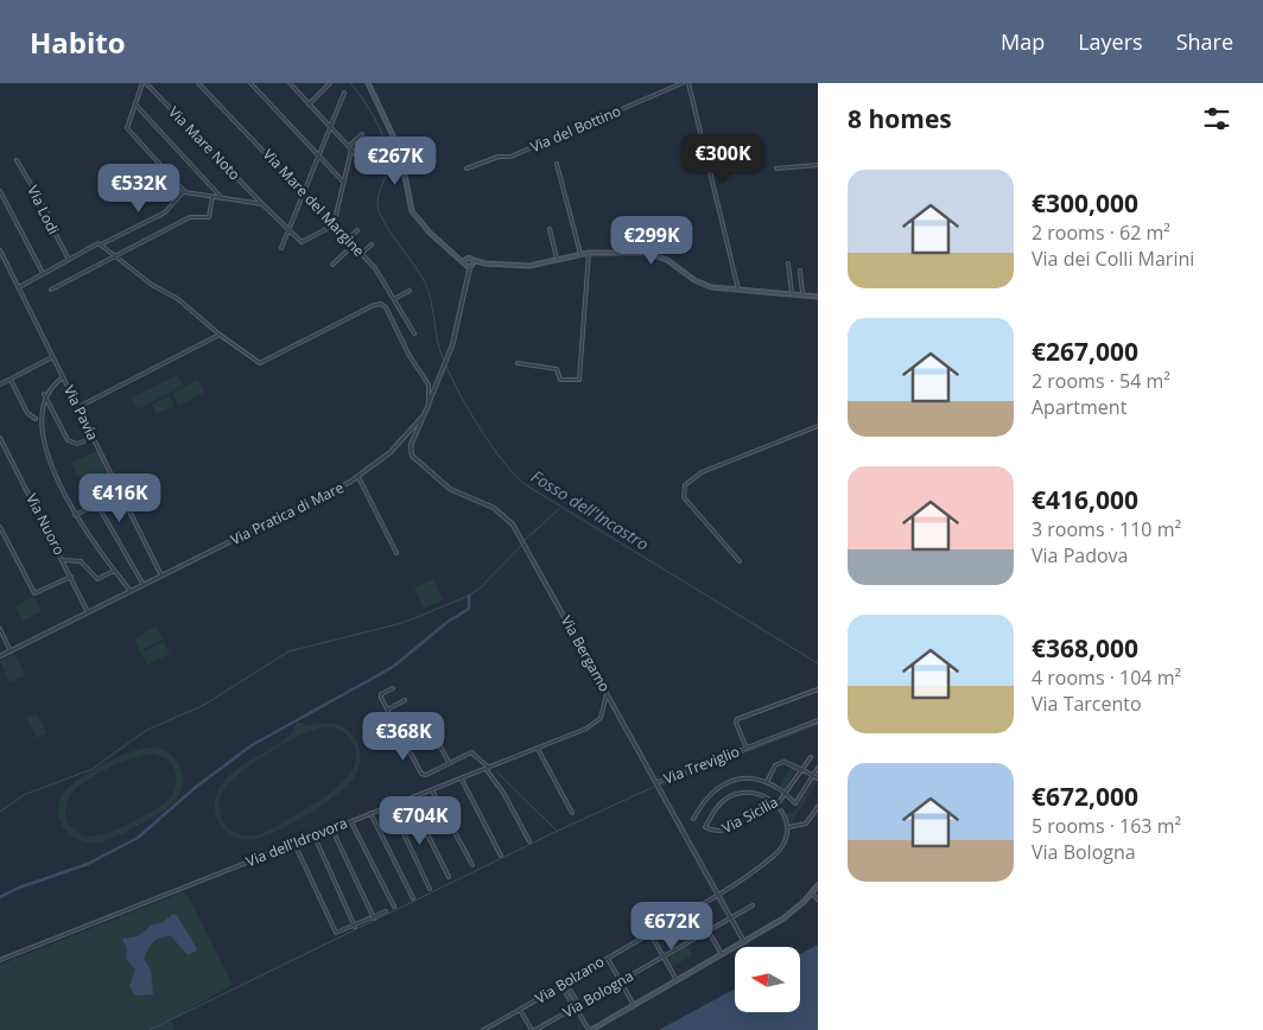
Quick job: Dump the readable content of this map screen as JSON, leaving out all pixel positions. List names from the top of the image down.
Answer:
{
  "streets": {
    "street": [
      "Via del Bottino",
      "Via Mare Noto",
      "Via Mare del Margine",
      "Via Lodi",
      "Via Pavia",
      "Via Pratica di Mare",
      "Via Nuoro",
      "Via Bergamo",
      "Via Treviglio",
      "Via Sicilia",
      "Via dell'Idrovora",
      "Via Bolzano",
      "Via Bologna"
    ]
  },
  "crossings": [
    ["Via Pavia", "Via Pratica di Mare"],
    ["Via Pratica di Mare", "Via Nuoro"],
    ["Via Pratica di Mare", "Via Bergamo"],
    ["Via Bergamo", "Via Treviglio"],
    ["Via Bergamo", "Via dell'Idrovora"],
    ["Via Bergamo", "Via Bolzano"],
    ["Via Bergamo", "Via Bologna"]
  ],
  "water": ["Fosso dell'Incastro"],
  "north": "left",
  "page": {
    "header": "Habito",
    "nav": ["Map", "Layers", "Share"],
    "heading": "8 homes",
    "price": [
      "€300K",
      "€267K",
      "€532K",
      "€299K",
      "€416K",
      "€368K",
      "€704K",
      "€672K"
    ],
    "list": [
      {
        "name": "€300,000",
        "note": "2 rooms · 62 m² · Via dei Colli Marini"
      },
      {
        "name": "€267,000",
        "note": "2 rooms · 54 m² · Apartment"
      },
      {
        "name": "€416,000",
        "note": "3 rooms · 110 m² · Via Padova"
      },
      {
        "name": "€368,000",
        "note": "4 rooms · 104 m² · Via Tarcento"
      },
      {
        "name": "€672,000",
        "note": "5 rooms · 163 m² · Via Bologna"
      }
    ]
  }
}
